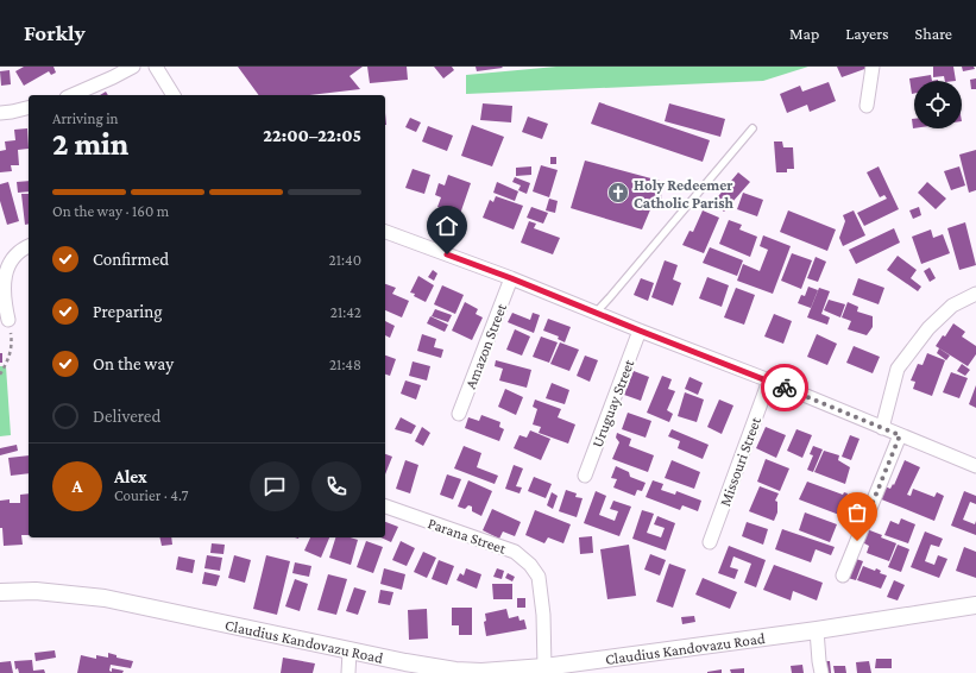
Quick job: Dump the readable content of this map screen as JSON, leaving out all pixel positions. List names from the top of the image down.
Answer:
{
  "streets": {
    "street": [
      "Amazon Street",
      "Uruguay Street",
      "Missouri Street",
      "Parana Street",
      "Claudius Kandovazu Road"
    ]
  },
  "crossings": [
    ["Parana Street", "Claudius Kandovazu Road"]
  ],
  "places": {
    "church": ["Holy Redeemer Catholic Parish"]
  },
  "page": {
    "header": "Forkly",
    "nav": ["Map", "Layers", "Share"],
    "heading": ["2 min", "Arriving in", "22:00–22:05"],
    "panel": ["Alex", "Courier · 4.7"],
    "bar": "On the way · 160 m",
    "list": [
      ["Confirmed", "21:40"],
      ["Preparing", "21:42"],
      ["On the way", "21:48"],
      "Delivered"
    ],
    "round": "A"
  }
}
